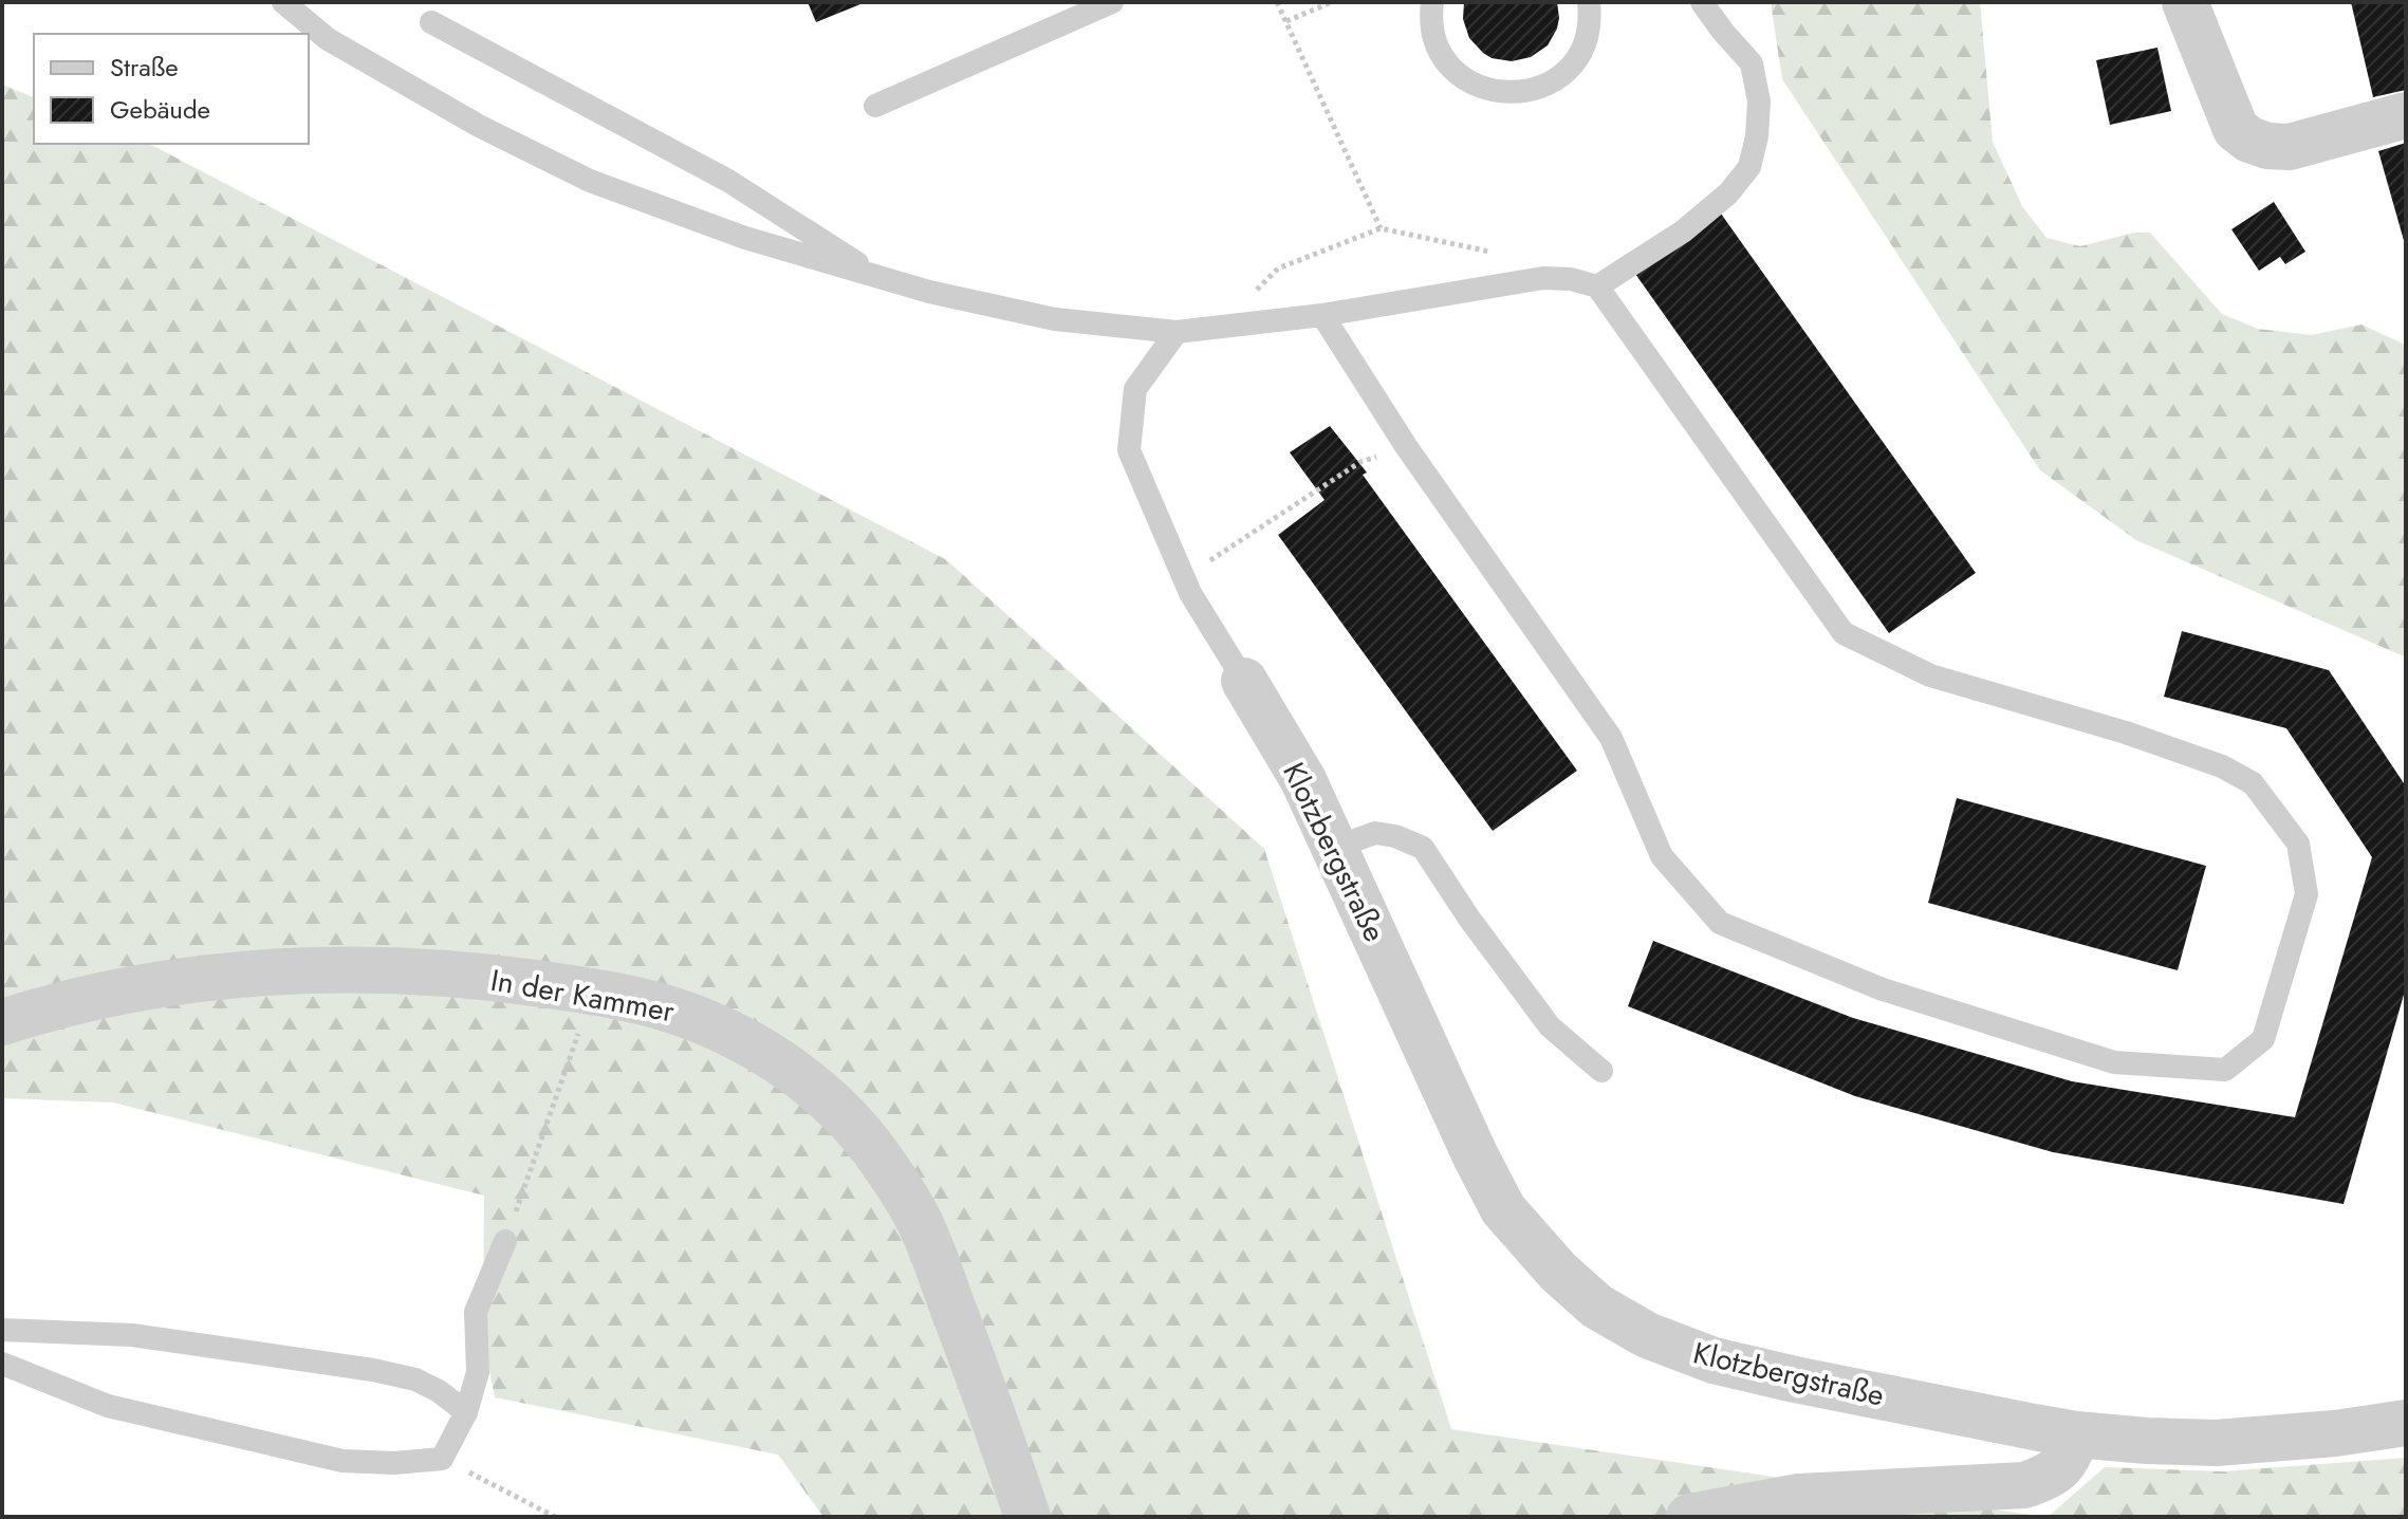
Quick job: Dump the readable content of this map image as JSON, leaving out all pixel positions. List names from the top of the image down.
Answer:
{
  "streets": {
    "street": ["Klotzbergstraße", "In der Kammer"]
  },
  "legend": ["Straße", "Gebäude"]
}
